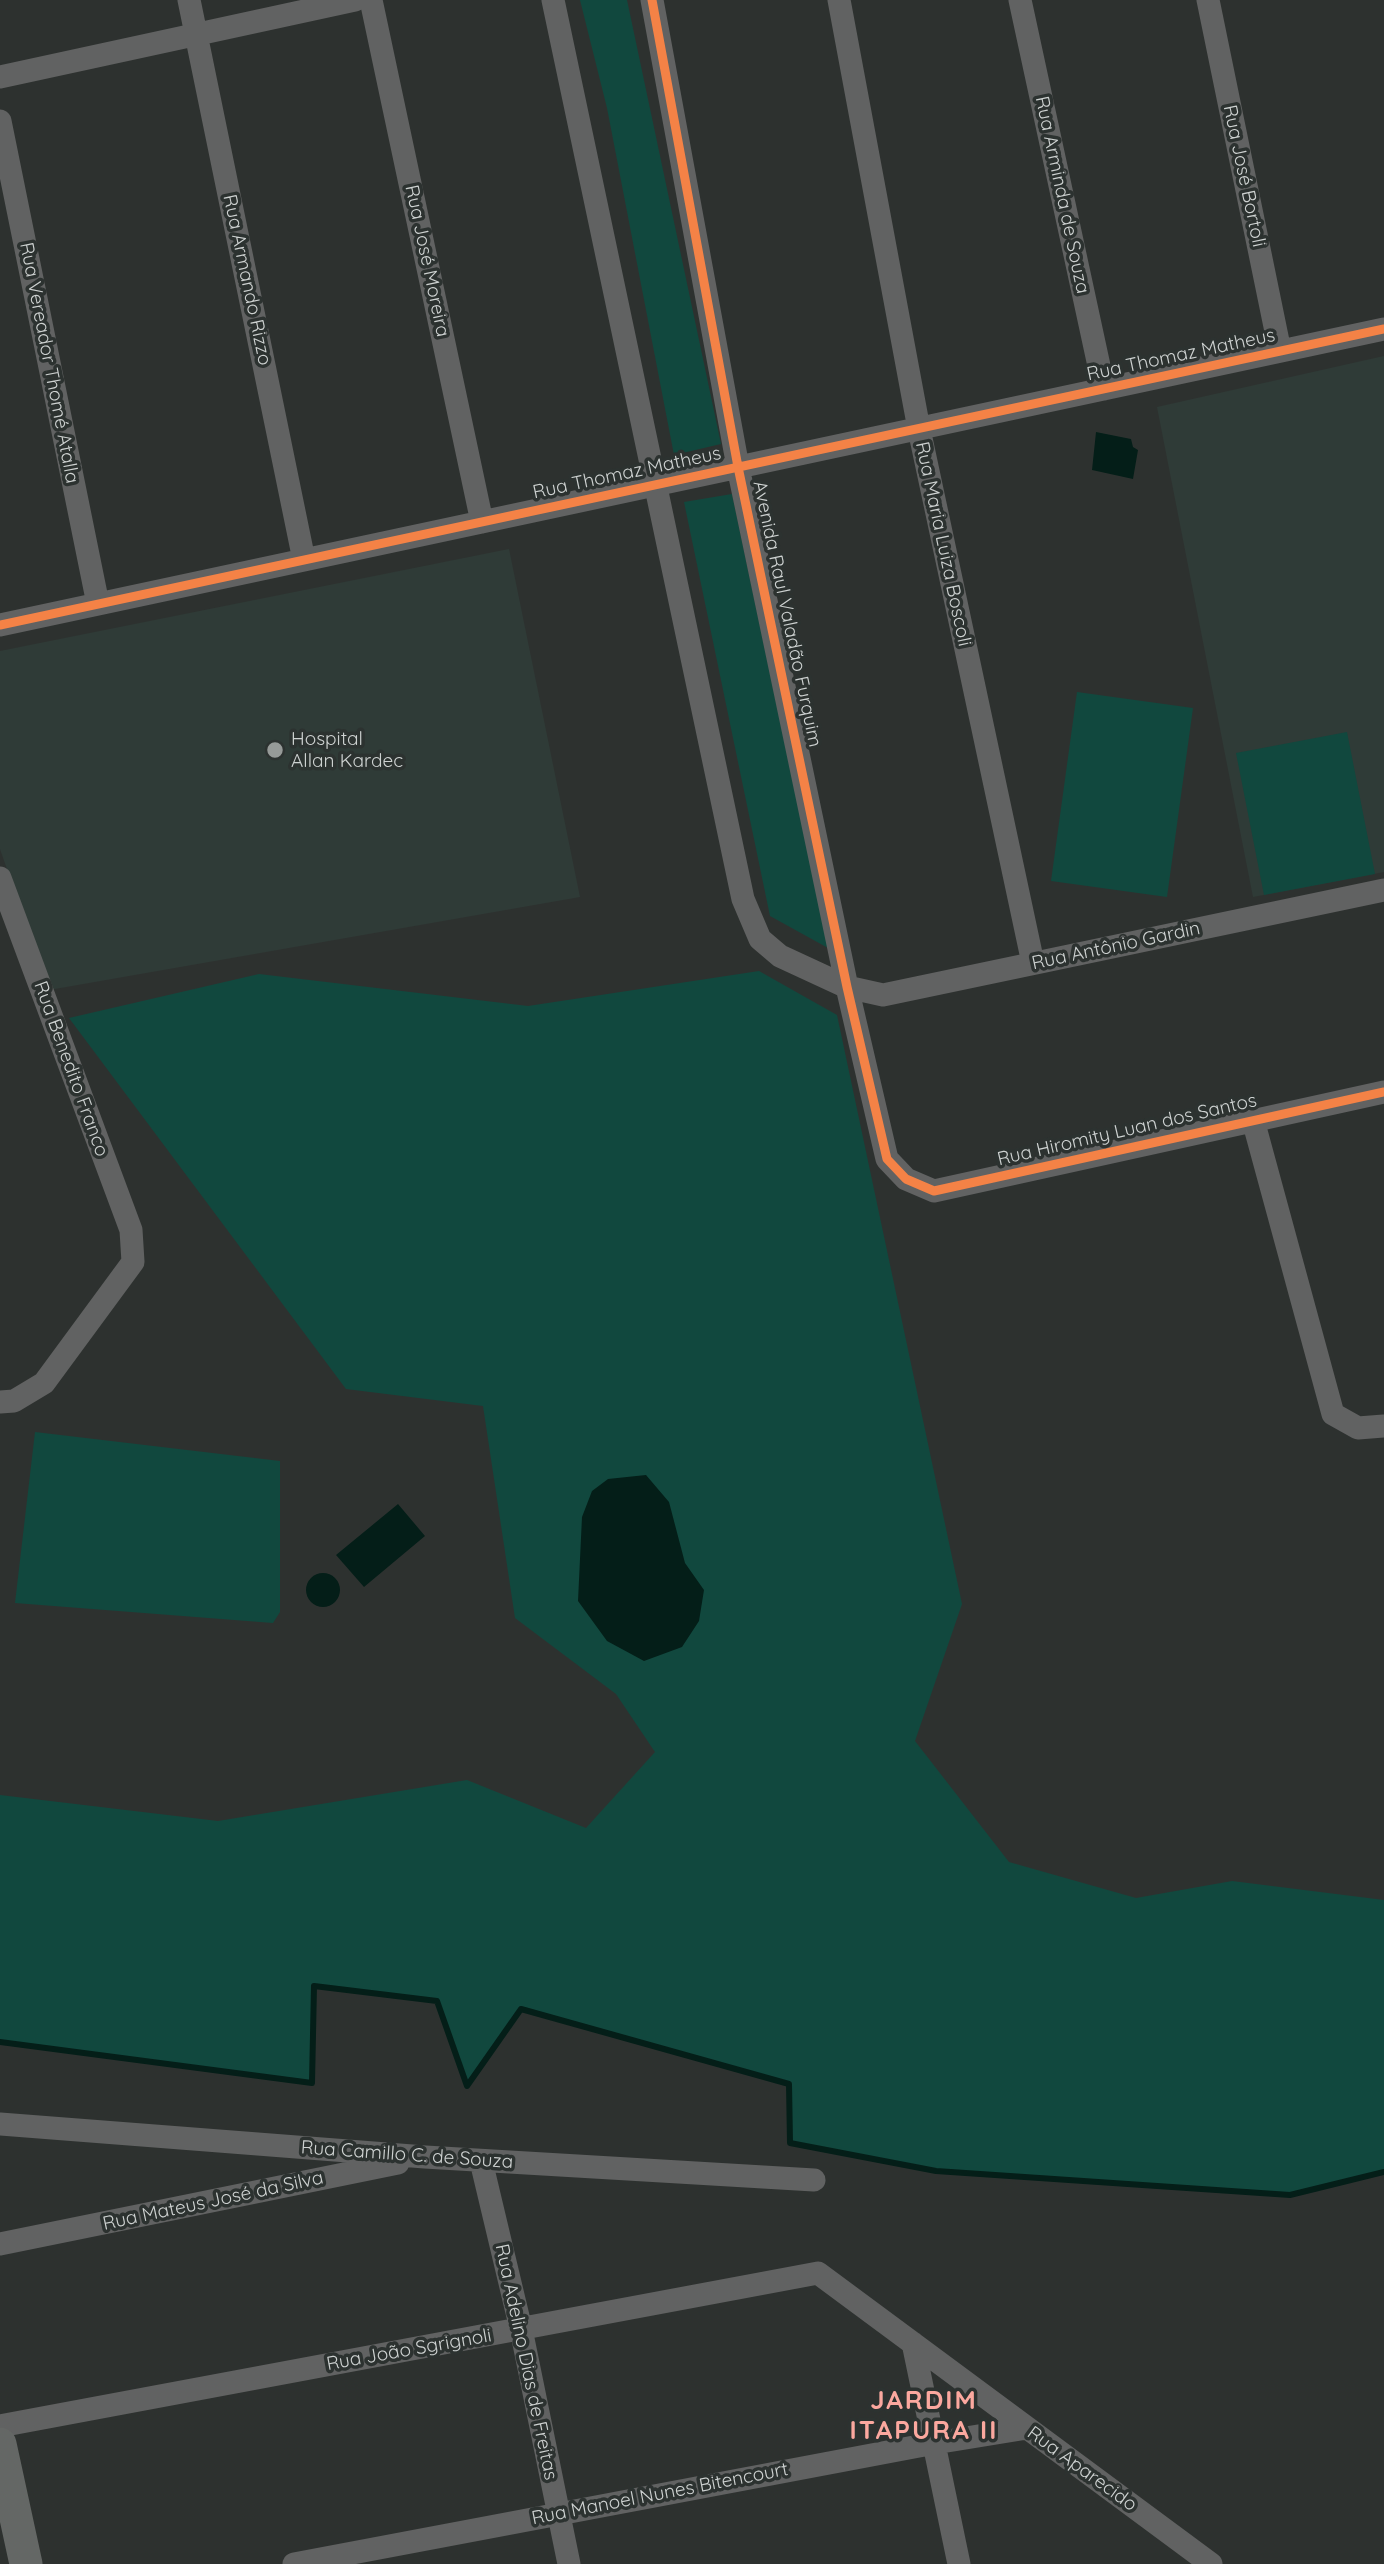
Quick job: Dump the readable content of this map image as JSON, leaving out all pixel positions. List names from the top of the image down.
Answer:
{
  "streets": {
    "street": [
      "Rua José Bortoli",
      "Rua Arminda de Souza",
      "Rua José Moreira",
      "Rua Armando Rizzo",
      "Rua Thomaz Matheus",
      "Rua Vereador Thomé Atalla",
      "Rua Maria Luiza Boscoli",
      "Avenida Raul Valadão Furquim",
      "Rua Antônio Gardin",
      "Rua Benedito Franco",
      "Rua Hiromity Luan dos Santos",
      "Rua Camillo C. de Souza",
      "Rua Mateus José da Silva",
      "Rua João Sgrignoli",
      "Rua Adelino Dias de Freitas",
      "Rua Aparecido",
      "Rua Manoel Nunes Bitencourt"
    ]
  },
  "crossings": [
    ["Rua José Bortoli", "Rua Thomaz Matheus"],
    ["Rua Arminda de Souza", "Rua Thomaz Matheus"],
    ["Rua José Moreira", "Rua Thomaz Matheus"],
    ["Rua Armando Rizzo", "Rua Thomaz Matheus"],
    ["Rua Thomaz Matheus", "Rua Vereador Thomé Atalla"],
    ["Rua Thomaz Matheus", "Rua Maria Luiza Boscoli"],
    ["Rua Thomaz Matheus", "Avenida Raul Valadão Furquim"],
    ["Rua Maria Luiza Boscoli", "Rua Antônio Gardin"],
    ["Avenida Raul Valadão Furquim", "Rua Antônio Gardin"],
    ["Avenida Raul Valadão Furquim", "Rua Hiromity Luan dos Santos"],
    ["Rua Camillo C. de Souza", "Rua Mateus José da Silva"],
    ["Rua Camillo C. de Souza", "Rua Adelino Dias de Freitas"],
    ["Rua João Sgrignoli", "Rua Adelino Dias de Freitas"],
    ["Rua João Sgrignoli", "Rua Aparecido"],
    ["Rua Adelino Dias de Freitas", "Rua Manoel Nunes Bitencourt"],
    ["Rua Aparecido", "Rua Manoel Nunes Bitencourt"]
  ],
  "districts": ["JARDIM ITAPURA II"],
  "places": ["Hospital Allan Kardec"]
}
